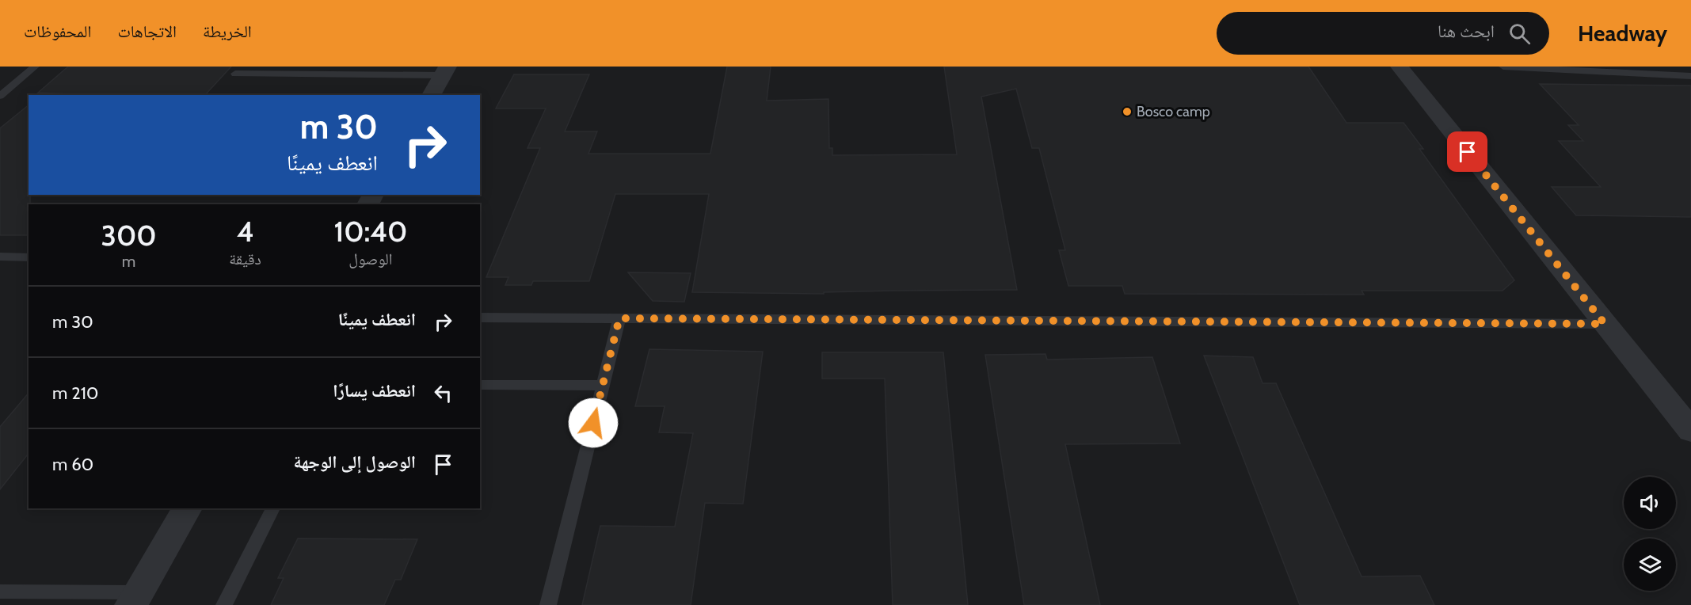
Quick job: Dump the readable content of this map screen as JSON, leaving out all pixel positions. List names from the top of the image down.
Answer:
{
  "places": ["Bosco camp"],
  "page": {
    "header": "Headway",
    "search": "ابحث هنا",
    "nav": ["الخريطة", "الاتجاهات", "المحفوظات"],
    "turn": ["30 m", "انعطف يمينًا"],
    "eta": [
      "10:40",
      "الوصول",
      "4",
      "دقيقة",
      "300",
      "m"
    ],
    "list": [
      {
        "name": "انعطف يمينًا",
        "value": "30 m"
      },
      {
        "name": "انعطف يسارًا",
        "value": "210 m"
      },
      {
        "name": "الوصول إلى الوجهة",
        "value": "60 m"
      }
    ]
  }
}
